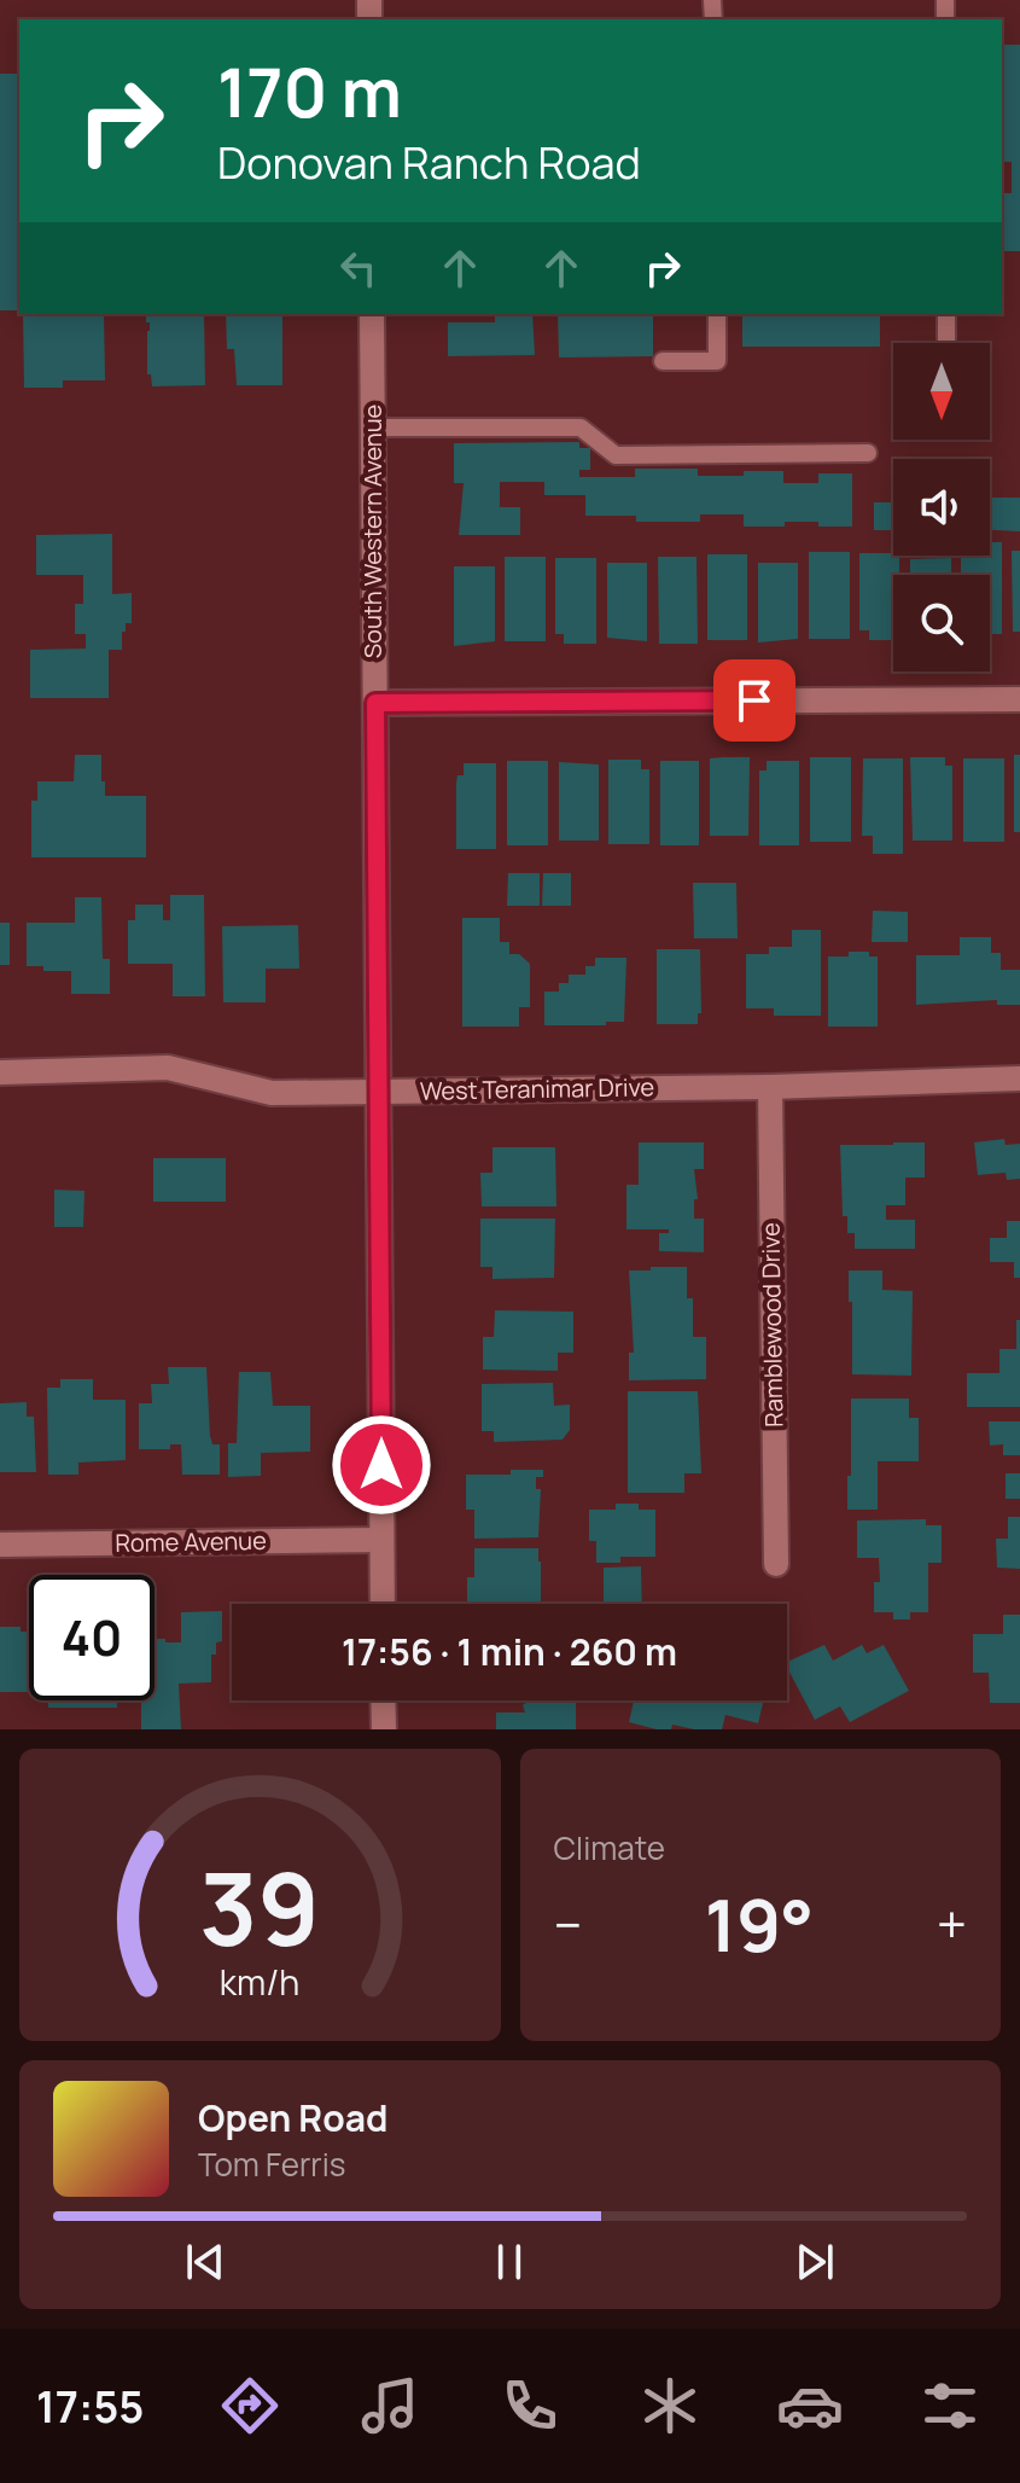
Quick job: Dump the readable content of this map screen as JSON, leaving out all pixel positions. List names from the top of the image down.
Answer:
{
  "streets": {
    "street": [
      "South Western Avenue",
      "West Teranimar Drive",
      "Ramblewood Drive",
      "Rome Avenue"
    ]
  },
  "crossings": [
    ["South Western Avenue", "West Teranimar Drive"],
    ["South Western Avenue", "Rome Avenue"],
    ["West Teranimar Drive", "Ramblewood Drive"]
  ],
  "north": "bottom",
  "page": {
    "turn": ["170 m", "Donovan Ranch Road"],
    "limit": "40",
    "trip": "17:56 · 1 min · 260 m",
    "tile": "Climate",
    "heat": ["−", "19°", "+"],
    "song": ["Open Road", "Tom Ferris"],
    "tabs": "17:55",
    "gauge": ["39", "km/h"]
  }
}
